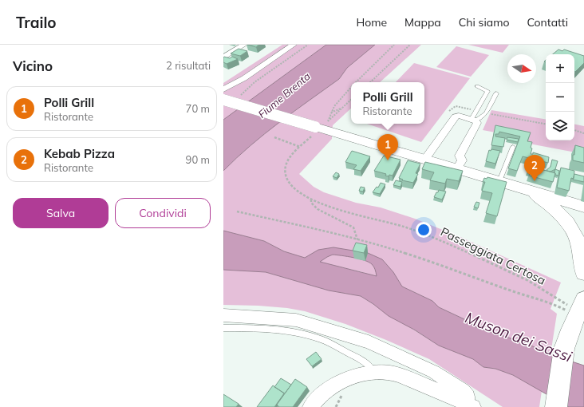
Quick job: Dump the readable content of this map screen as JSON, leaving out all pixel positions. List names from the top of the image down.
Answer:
{
  "streets": {
    "path": ["Passeggiata Certosa"]
  },
  "water": ["Fiume Brenta", "Muson dei Sassi"],
  "north": "right",
  "page": {
    "header": "Trailo",
    "nav": [
      "Home",
      "Mappa",
      "Chi siamo",
      "Contatti"
    ],
    "heading": ["Vicino", "2 risultati"],
    "map_buttons": ["+", "−"],
    "popup": ["Polli Grill", "Ristorante"],
    "list": [
      {
        "mark": "1",
        "name": "Polli Grill",
        "note": "Ristorante",
        "value": "70 m"
      },
      {
        "mark": "2",
        "name": "Kebab Pizza",
        "note": "Ristorante",
        "value": "90 m"
      }
    ],
    "pins": ["1", "2"],
    "buttons": ["Salva", "Condividi"]
  }
}
